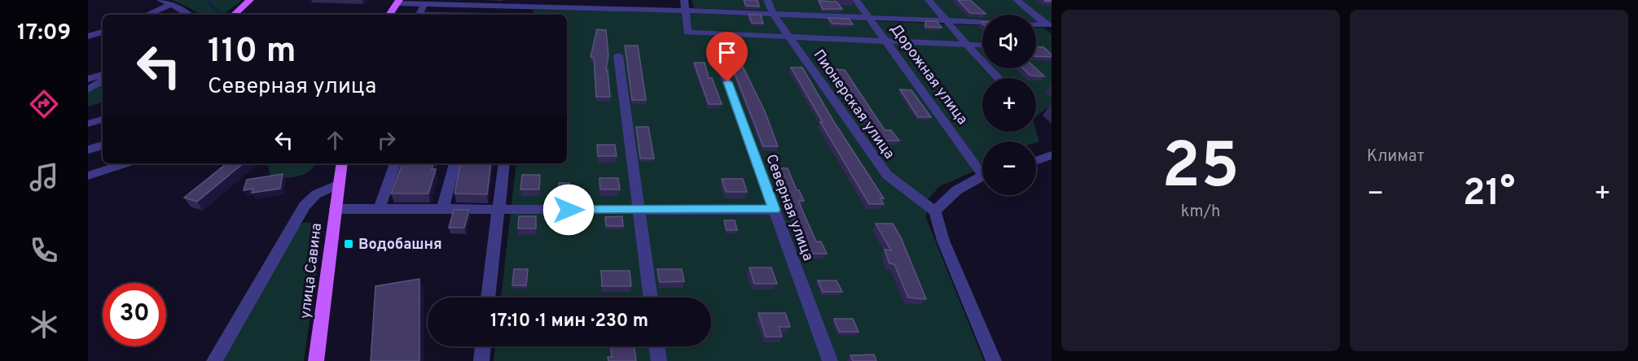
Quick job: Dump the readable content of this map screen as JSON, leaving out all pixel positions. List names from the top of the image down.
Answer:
{
  "streets": {
    "main road": ["улица Савина"],
    "street": ["Дорожная улица", "Пионерская улица", "Северная улица"]
  },
  "crossings": [
    ["Дорожная улица", "Пионерская улица"]
  ],
  "places": {
    "transit": ["Водобашня"]
  },
  "page": {
    "tabs": "17:09",
    "tile": [
      ["25", "km/h"],
      "Климат"
    ],
    "map_buttons": ["+", "−"],
    "turn": ["110 m", "Северная улица"],
    "heat": ["−", "21°", "+"],
    "limit": "30",
    "trip": "17:10 · 1 мин · 230 m"
  }
}
